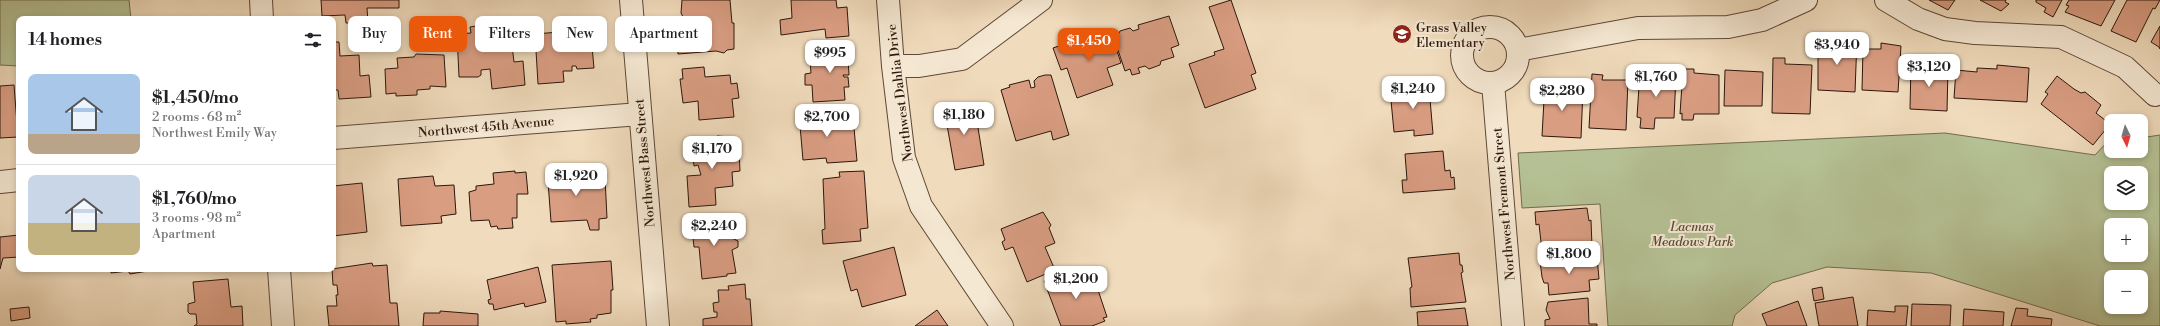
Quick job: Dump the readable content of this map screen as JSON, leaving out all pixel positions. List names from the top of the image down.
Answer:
{
  "streets": {
    "street": [
      "Northwest Dahlia Drive",
      "Northwest 45th Avenue",
      "Northwest Bass Street",
      "Northwest Fremont Street"
    ]
  },
  "crossings": [
    ["Northwest 45th Avenue", "Northwest Bass Street"]
  ],
  "parks": ["Lacmas Meadows Park"],
  "places": {
    "school or university": ["Grass Valley Elementary"]
  },
  "north": "bottom",
  "page": {
    "chip": [
      "Buy",
      "Rent",
      "Filters",
      "New",
      "Apartment"
    ],
    "heading": "14 homes",
    "price": [
      "$1,450",
      "$3,940",
      "$995",
      "$3,120",
      "$1,760",
      "$1,240",
      "$2,280",
      "$1,180",
      "$2,700",
      "$1,170",
      "$1,920",
      "$2,240",
      "$1,800",
      "$1,200"
    ],
    "list": [
      {
        "name": "$1,450/mo",
        "note": "2 rooms · 68 m² · Northwest Emily Way"
      },
      {
        "name": "$1,760/mo",
        "note": "3 rooms · 98 m² · Apartment"
      }
    ],
    "map_buttons": ["+", "−"]
  }
}
